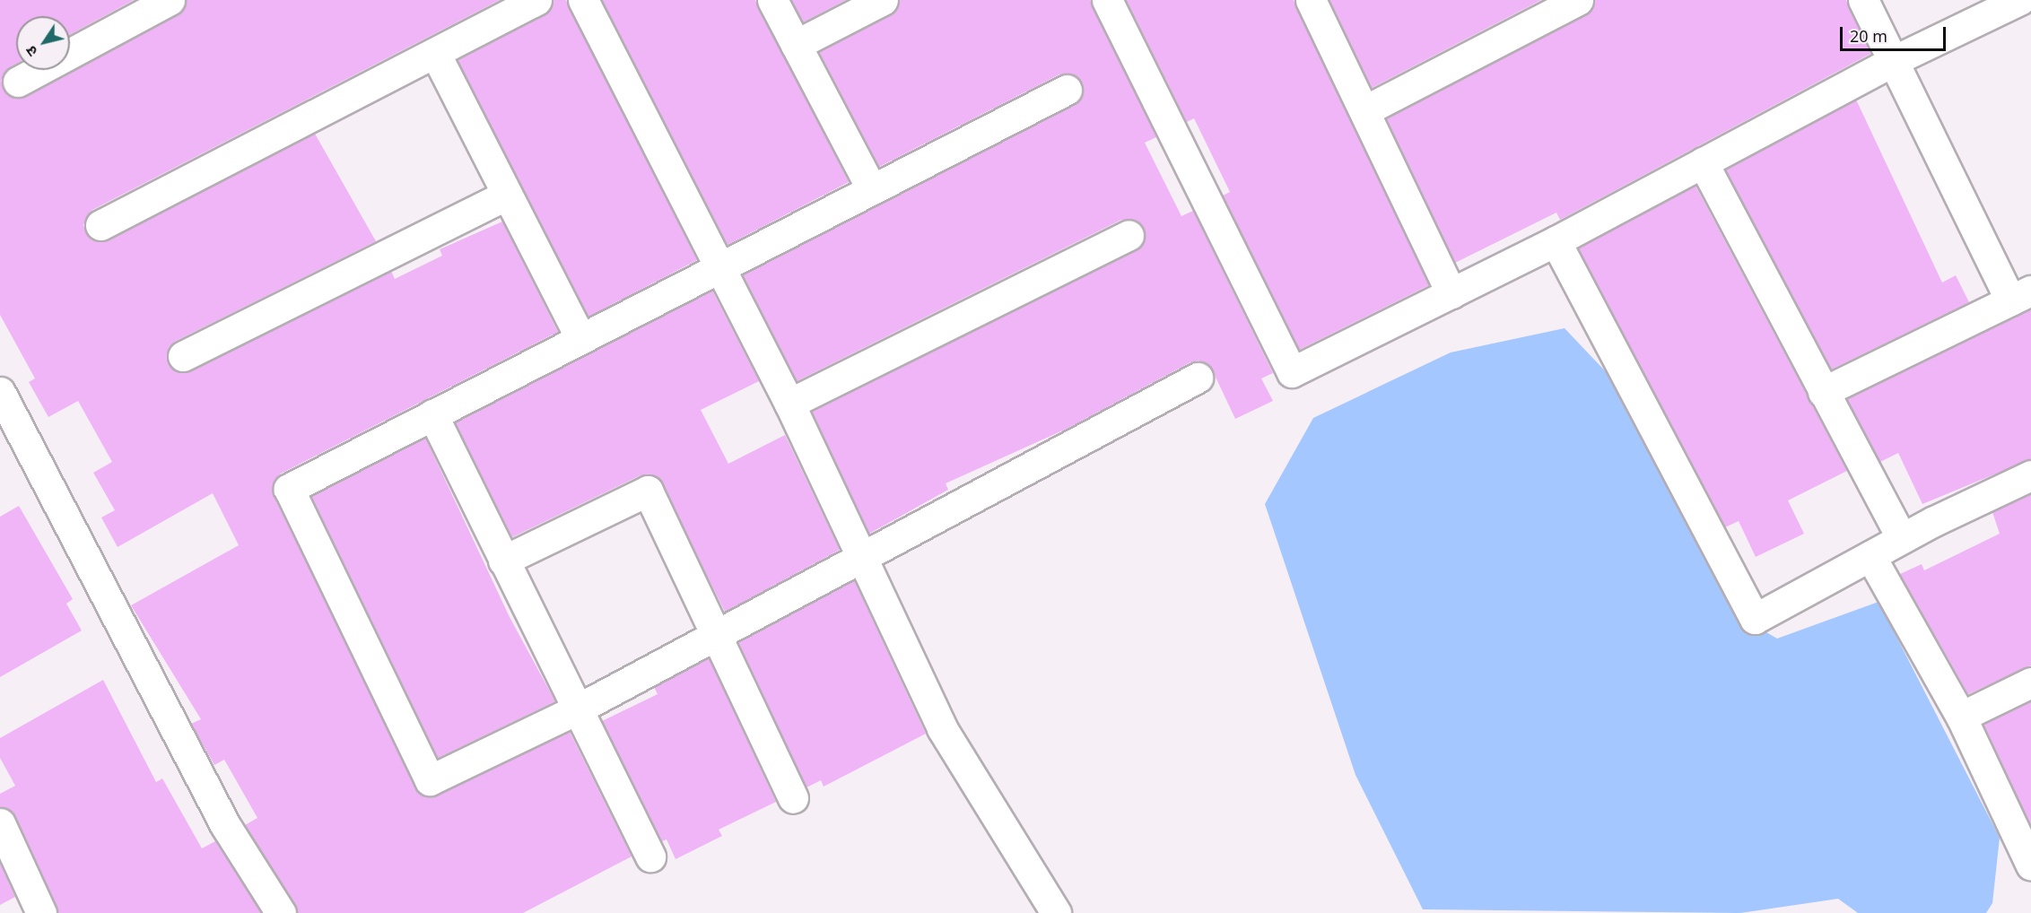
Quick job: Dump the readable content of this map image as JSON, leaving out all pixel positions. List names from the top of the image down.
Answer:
{
  "scale_bar": "20 m",
  "north": "bottom left"
}
